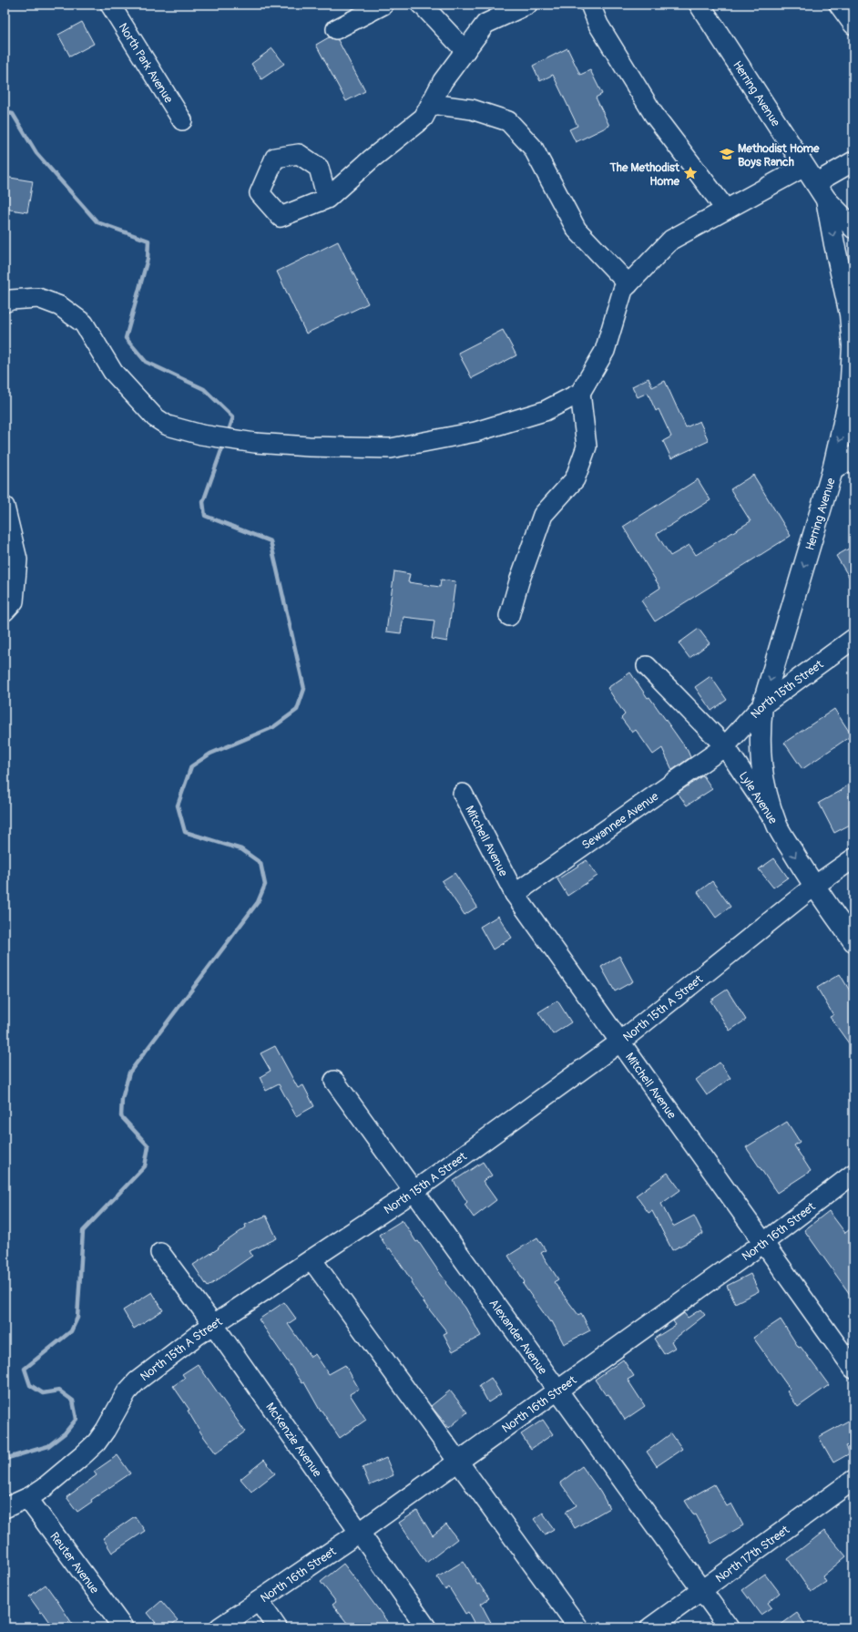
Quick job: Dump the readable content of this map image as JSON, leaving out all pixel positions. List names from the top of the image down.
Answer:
{
  "streets": {
    "main road": ["Herring Avenue", "Lyle Avenue"],
    "street": [
      "North Park Avenue",
      "North 15th Street",
      "Sewannee Avenue",
      "Mitchell Avenue",
      "North 15th A Street",
      "North 16th Street",
      "Alexander Avenue",
      "McKenzie Avenue",
      "North 17th Street",
      "Reuter Avenue"
    ]
  },
  "crossings": [
    ["Herring Avenue", "North 15th Street"],
    ["Herring Avenue", "Lyle Avenue"],
    ["North 15th Street", "Lyle Avenue"],
    ["North 15th Street", "Sewannee Avenue"],
    ["Lyle Avenue", "Sewannee Avenue"],
    ["Lyle Avenue", "North 15th A Street"],
    ["Sewannee Avenue", "Mitchell Avenue"],
    ["Mitchell Avenue", "North 15th A Street"],
    ["Mitchell Avenue", "North 16th Street"],
    ["North 15th A Street", "Alexander Avenue"],
    ["North 15th A Street", "McKenzie Avenue"],
    ["North 15th A Street", "Reuter Avenue"],
    ["North 16th Street", "Alexander Avenue"],
    ["North 16th Street", "McKenzie Avenue"],
    ["Alexander Avenue", "North 17th Street"]
  ],
  "one_way": ["Herring Avenue"],
  "places": {
    "school or university": ["Methodist Home Boys Ranch"],
    "place": ["The Methodist Home"]
  }
}
